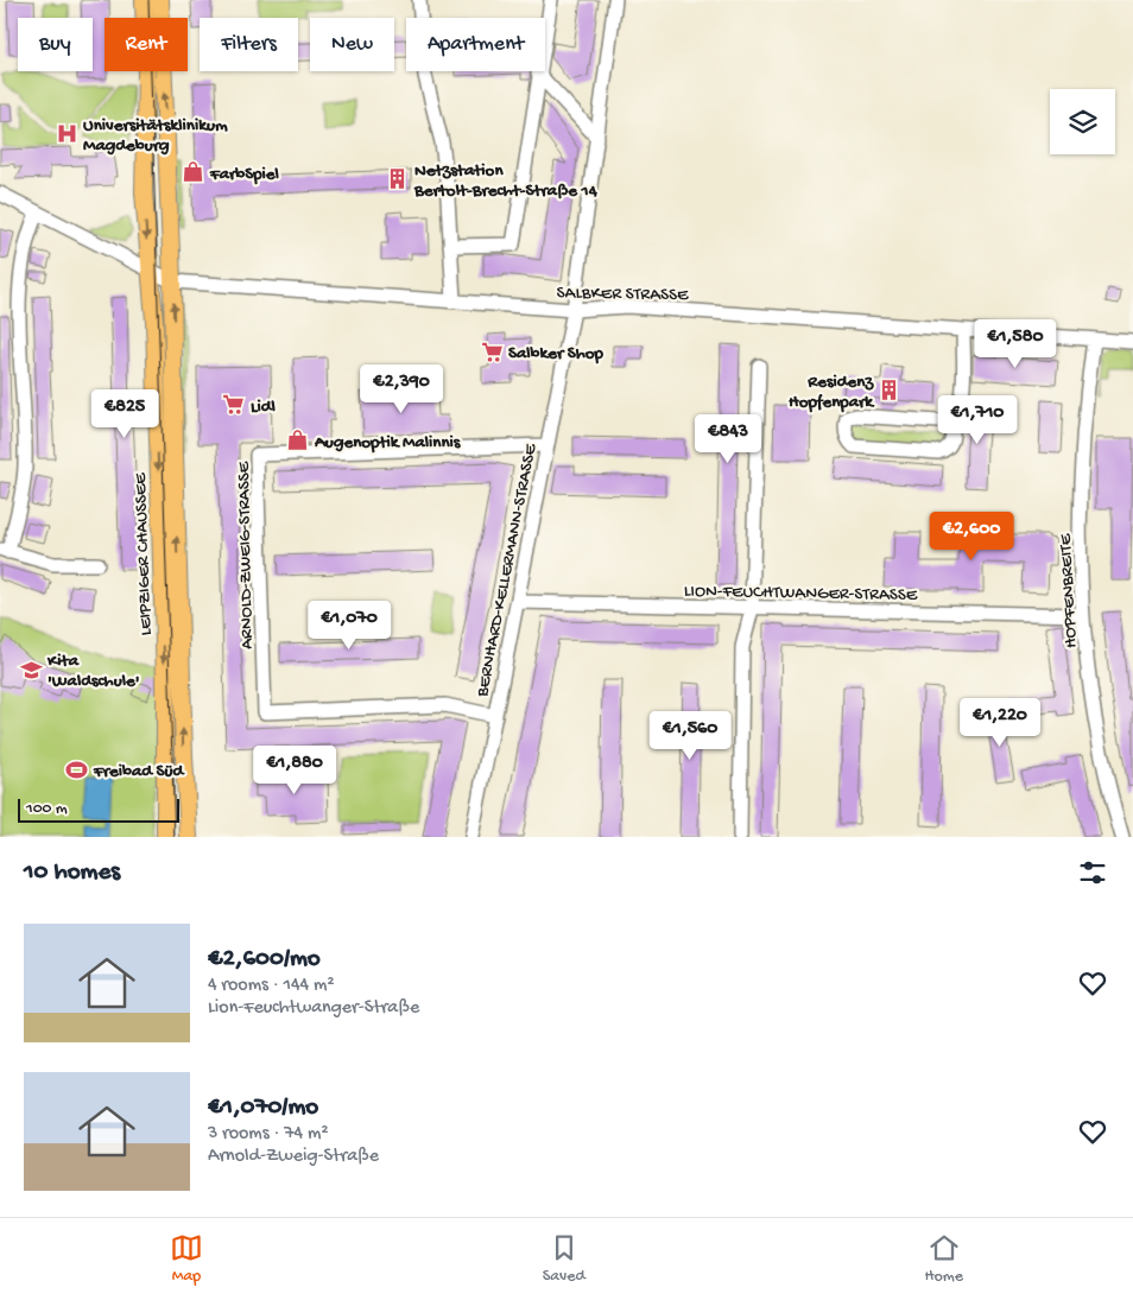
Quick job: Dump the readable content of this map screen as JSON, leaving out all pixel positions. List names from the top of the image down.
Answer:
{
  "streets": {
    "main road": ["LEIPZIGER CHAUSSEE"],
    "street": [
      "SALBKER STRASSE",
      "ARNOLD-ZWEIG-STRASSE",
      "BERNHARD-KELLERMANN-STRASSE",
      "LION-FEUCHTWANGER-STRASSE",
      "HOPFENBREITE"
    ]
  },
  "crossings": [
    ["SALBKER STRASSE", "LEIPZIGER CHAUSSEE"],
    ["SALBKER STRASSE", "BERNHARD-KELLERMANN-STRASSE"],
    ["SALBKER STRASSE", "HOPFENBREITE"],
    ["ARNOLD-ZWEIG-STRASSE", "BERNHARD-KELLERMANN-STRASSE"],
    ["BERNHARD-KELLERMANN-STRASSE", "LION-FEUCHTWANGER-STRASSE"],
    ["LION-FEUCHTWANGER-STRASSE", "HOPFENBREITE"]
  ],
  "places": {
    "hospital": ["Universitätsklinikum Magdeburg"],
    "shop": ["FarbSpiel", "Augenoptik Malinnis"],
    "building": ["Netzstation Bertolt-Brecht-Straße 14", "Residenz Hopfenpark"],
    "supermarket": ["Salbker Shop", "Lidl"],
    "school or university": ["Kita 'Waldschule'"],
    "sports": ["Freibad Süd"]
  },
  "scale_bar": "100 m",
  "page": {
    "chip": [
      "Buy",
      "Rent",
      "Filters",
      "New",
      "Apartment"
    ],
    "price": [
      "€1,580",
      "€2,390",
      "€825",
      "€1,710",
      "€843",
      "€2,600",
      "€1,070",
      "€1,220",
      "€1,560",
      "€1,880"
    ],
    "scale": "100 m",
    "heading": "10 homes",
    "list": [
      {
        "name": "€2,600/mo",
        "note": "4 rooms · 144 m² · Lion-Feuchtwanger-Straße"
      },
      {
        "name": "€1,070/mo",
        "note": "3 rooms · 74 m² · Arnold-Zweig-Straße"
      }
    ],
    "tabs": ["Map", "Saved", "Home"]
  }
}
